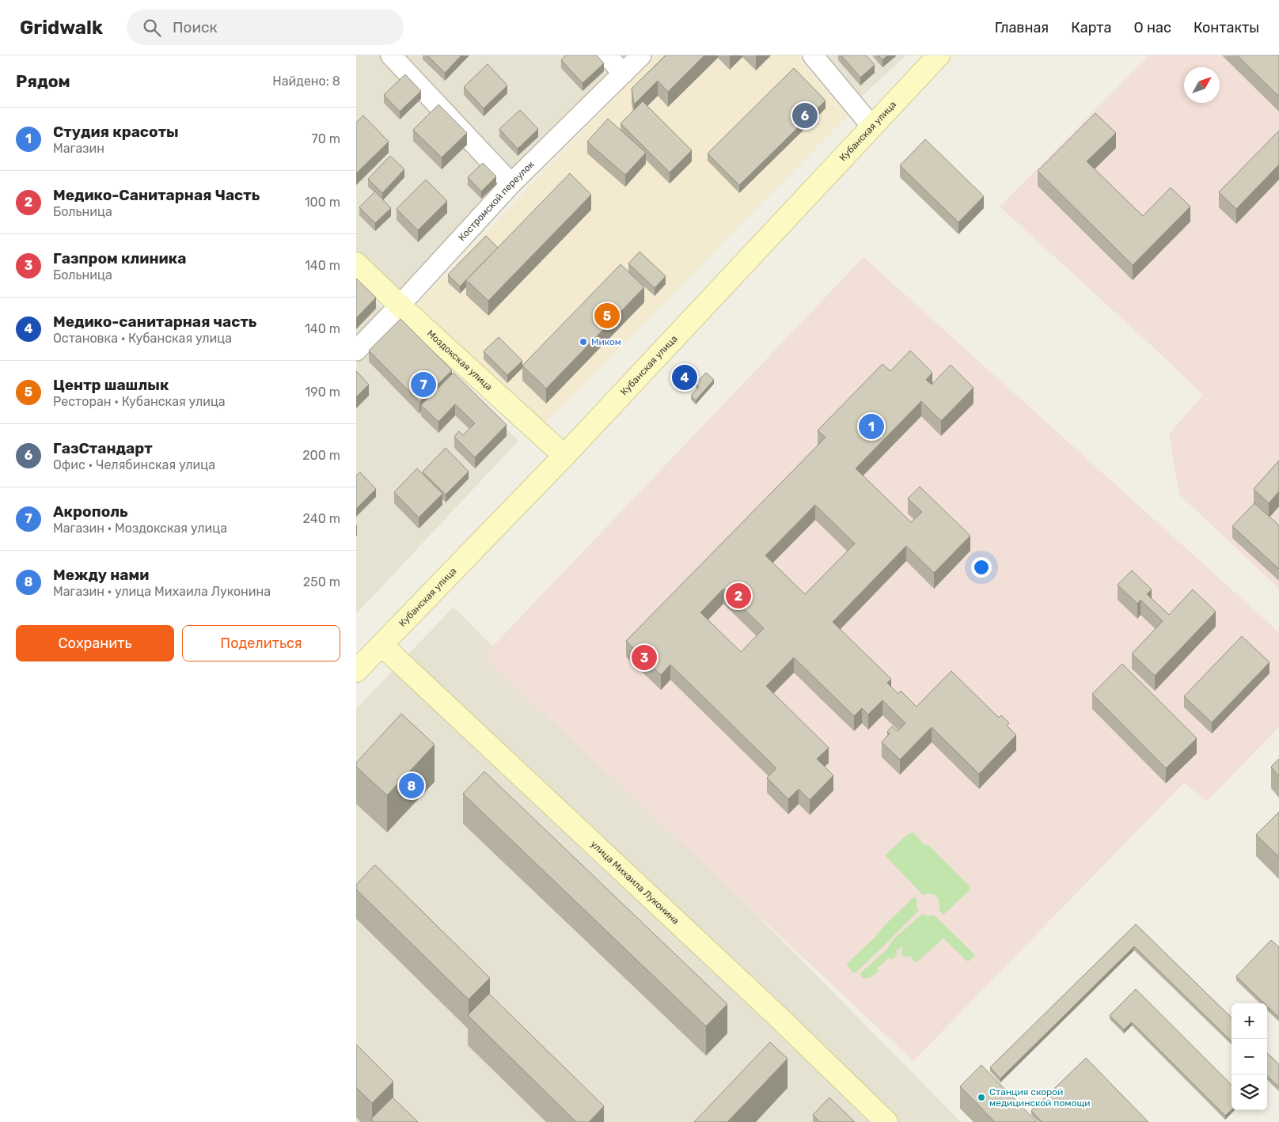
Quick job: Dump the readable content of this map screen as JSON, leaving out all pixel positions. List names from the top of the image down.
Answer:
{
  "streets": {
    "main road": ["Кубанская улица", "Моздокская улица", "улица Михаила Луконина"],
    "street": ["Костромской переулок"]
  },
  "crossings": [
    ["Кубанская улица", "Моздокская улица"],
    ["Кубанская улица", "улица Михаила Луконина"],
    ["Костромской переулок", "Моздокская улица"]
  ],
  "places": ["Миком", "Станция скорой медицинской помощи"],
  "north": "top right",
  "page": {
    "header": "Gridwalk",
    "search": "Поиск",
    "nav": [
      "Главная",
      "Карта",
      "О нас",
      "Контакты"
    ],
    "heading": ["Рядом", "Найдено: 8"],
    "pins": [
      "6",
      "5",
      "4",
      "7",
      "1",
      "2",
      "3",
      "8"
    ],
    "list": [
      {
        "mark": "1",
        "name": "Студия красоты",
        "note": "Магазин",
        "value": "70 m"
      },
      {
        "mark": "2",
        "name": "Медико-Санитарная Часть",
        "note": "Больница",
        "value": "100 m"
      },
      {
        "mark": "3",
        "name": "Газпром клиника",
        "note": "Больница",
        "value": "140 m"
      },
      {
        "mark": "4",
        "name": "Медико-санитарная часть",
        "note": "Остановка · Кубанская улица",
        "value": "140 m"
      },
      {
        "mark": "5",
        "name": "Центр шашлык",
        "note": "Ресторан · Кубанская улица",
        "value": "190 m"
      },
      {
        "mark": "6",
        "name": "ГазСтандарт",
        "note": "Офис · Челябинская улица",
        "value": "200 m"
      },
      {
        "mark": "7",
        "name": "Акрополь",
        "note": "Магазин · Моздокская улица",
        "value": "240 m"
      },
      {
        "mark": "8",
        "name": "Между нами",
        "note": "Магазин · улица Михаила Луконина",
        "value": "250 m"
      }
    ],
    "buttons": ["Сохранить", "Поделиться"],
    "map_buttons": ["+", "−"]
  }
}
